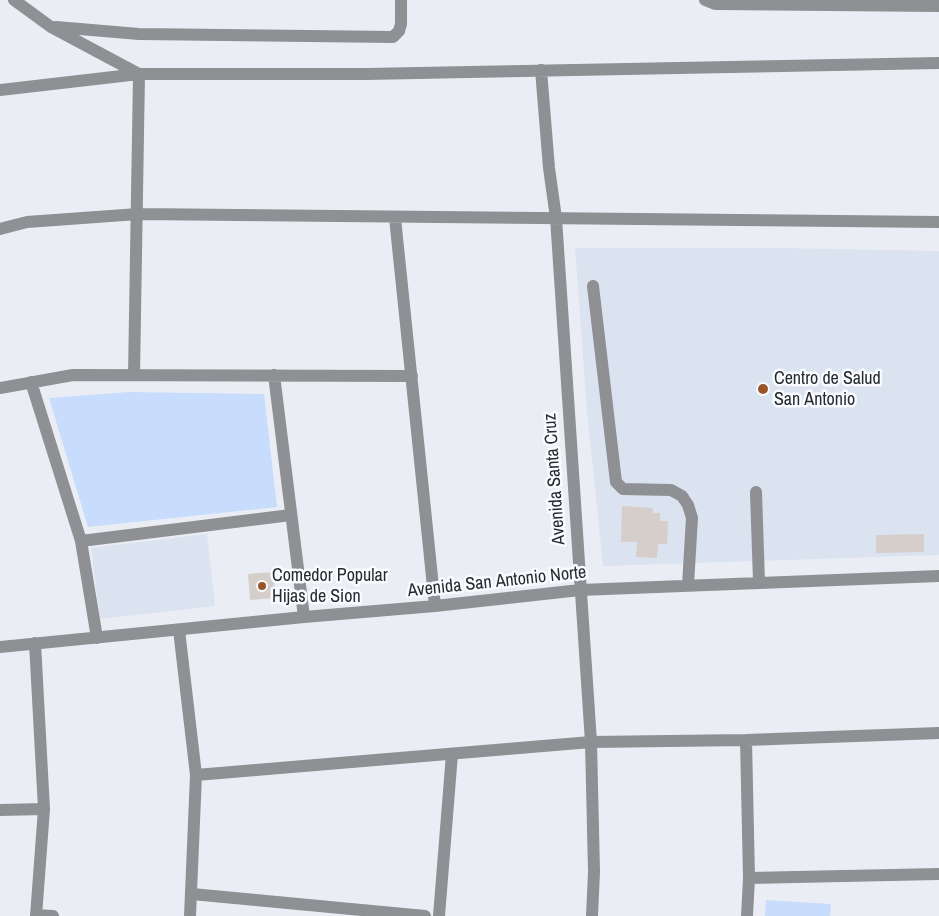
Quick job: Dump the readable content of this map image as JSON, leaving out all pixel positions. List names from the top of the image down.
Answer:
{
  "streets": {
    "street": ["Avenida Santa Cruz", "Avenida San Antonio Norte"]
  },
  "crossings": [
    ["Avenida Santa Cruz", "Avenida San Antonio Norte"]
  ],
  "places": ["Centro de Salud San Antonio", "Comedor Popular Hijas de Sion"]
}
